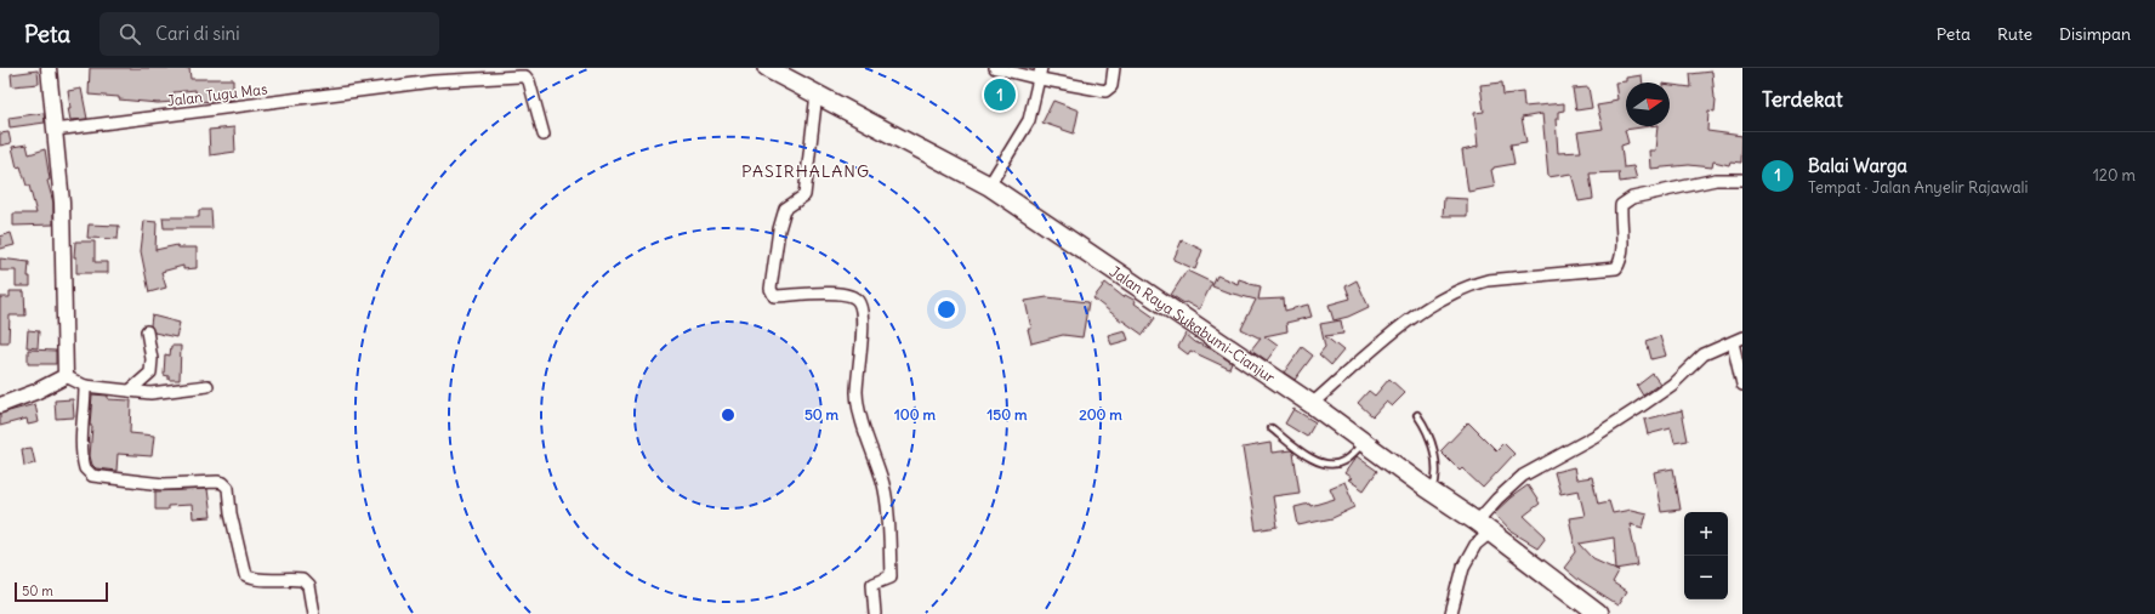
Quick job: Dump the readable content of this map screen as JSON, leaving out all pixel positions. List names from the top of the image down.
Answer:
{
  "streets": {
    "highway": ["Jalan Raya Sukabumi-Cianjur"],
    "street": ["Jalan Tugu Mas"]
  },
  "districts": ["PASIRHALANG"],
  "scale_bar": "50 m",
  "north": "right",
  "page": {
    "header": "Peta",
    "search": "Cari di sini",
    "nav": ["Peta", "Rute", "Disimpan"],
    "heading": "Terdekat",
    "pins": "1",
    "list": [
      {
        "mark": "1",
        "name": "Balai Warga",
        "note": "Tempat · Jalan Anyelir Rajawali",
        "value": "120 m"
      }
    ],
    "map_buttons": ["+", "−"],
    "scale": "50 m"
  },
  "rings": [
    "50 m",
    "100 m",
    "150 m",
    "200 m"
  ]
}
